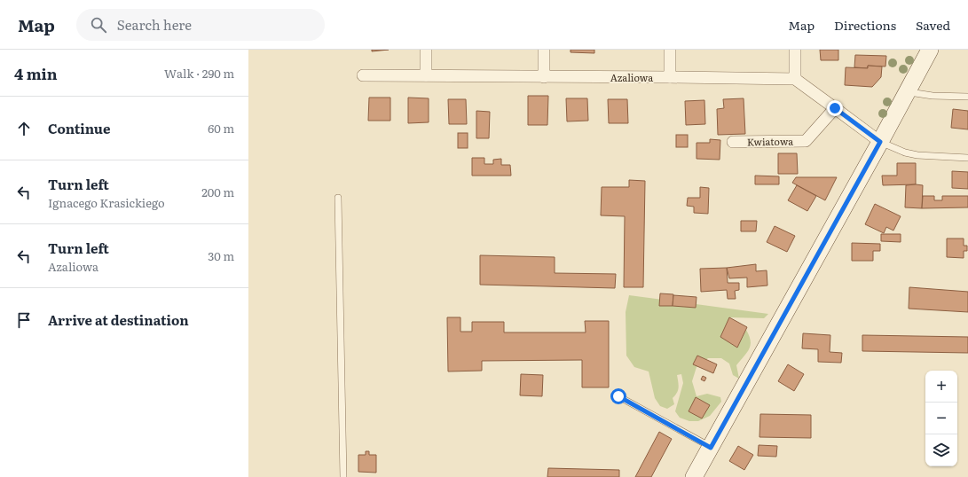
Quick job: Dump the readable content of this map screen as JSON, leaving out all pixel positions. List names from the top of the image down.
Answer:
{
  "streets": {
    "street": ["Azaliowa", "Kwiatowa"]
  },
  "page": {
    "header": "Map",
    "search": "Search here",
    "nav": ["Map", "Directions", "Saved"],
    "heading": ["4 min", "Walk · 290 m"],
    "list": [
      ["Continue", "60 m"],
      ["Turn left", "Ignacego Krasickiego", "200 m"],
      ["Turn left", "Azaliowa", "30 m"],
      "Arrive at destination"
    ],
    "map_buttons": ["+", "−"]
  }
}
